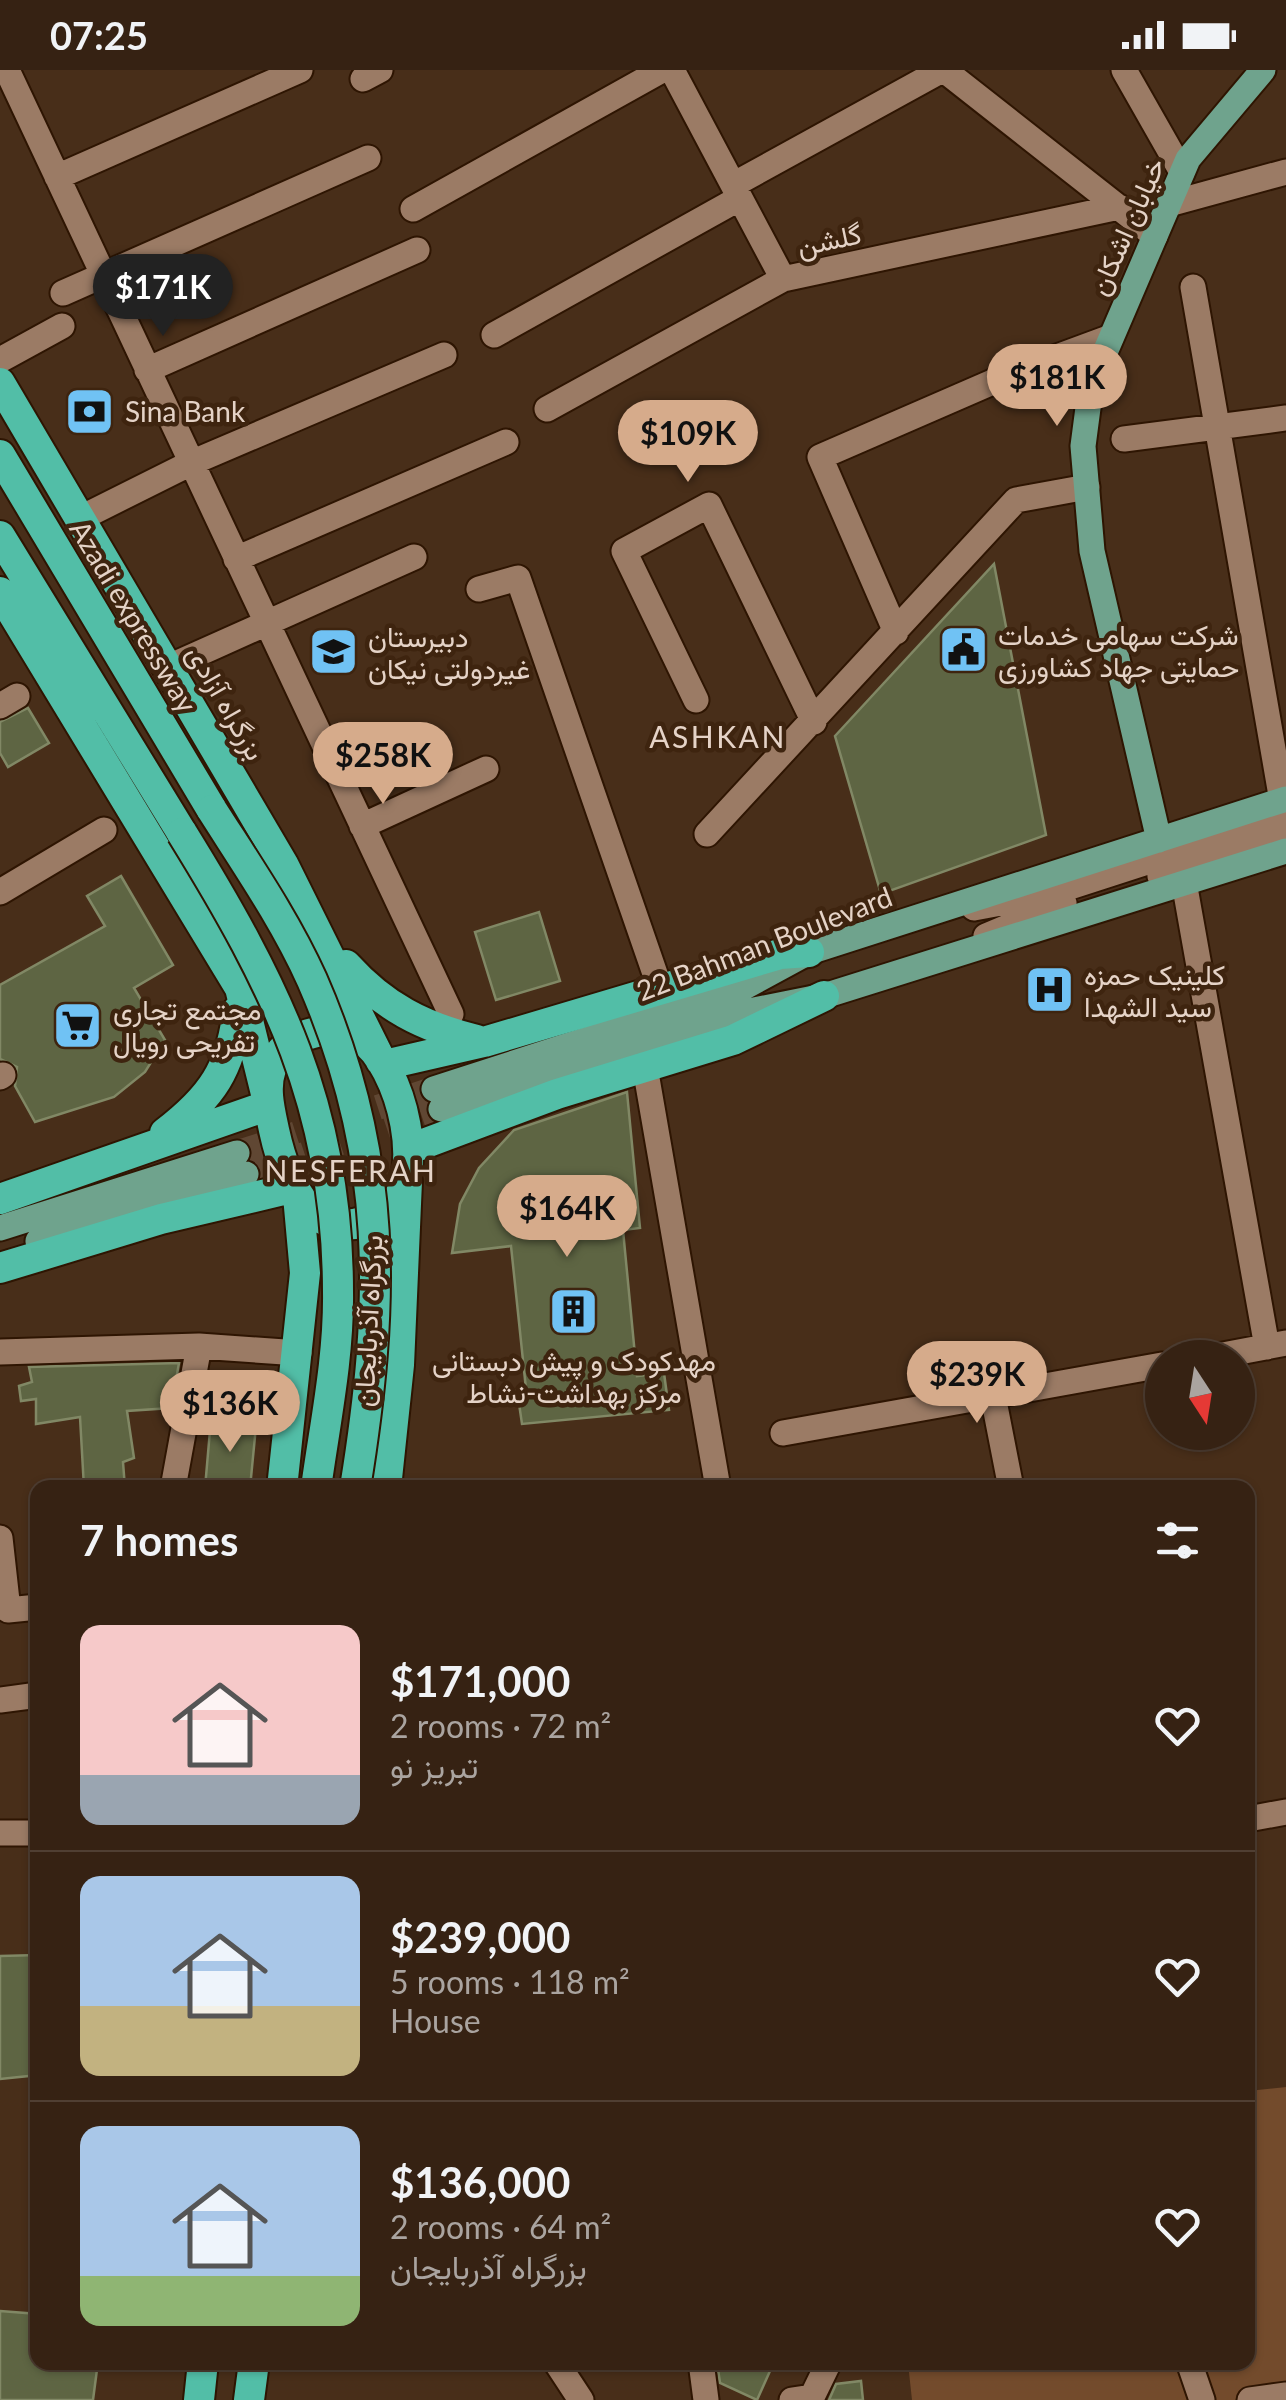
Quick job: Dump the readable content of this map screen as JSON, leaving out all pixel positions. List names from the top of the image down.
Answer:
{
  "streets": {
    "highway": ["Azadi expressway", "بزرگراه آزادی", "بزرگراه آذربایجان"],
    "main road": ["خیابان اشکان", "22 Bahman Boulevard"],
    "street": ["گلشن"]
  },
  "crossings": [
    ["خیابان اشکان", "22 Bahman Boulevard"],
    ["بزرگراه آزادی", "بزرگراه آذربایجان"]
  ],
  "districts": ["ASHKAN", "NESFERAH"],
  "places": {
    "bank": ["Sina Bank"],
    "public building": ["شرکت سهامی خدمات حمایتی جهاد کشاورزی"],
    "school or university": ["دبیرستان غیردولتی نیکان"],
    "hospital": ["کلینیک حمزه سید الشهدا"],
    "supermarket": ["مجتمع تجاری تفریحی رویال"],
    "building": ["مهدکودک و پیش دبستانی مرکز بهداشت-نشاط"]
  },
  "north": "bottom",
  "page": {
    "status": "07:25",
    "price": [
      "$171K",
      "$181K",
      "$109K",
      "$258K",
      "$164K",
      "$239K",
      "$136K"
    ],
    "heading": "7 homes",
    "list": [
      {
        "name": "$171,000",
        "note": "2 rooms · 72 m² · تبریز نو"
      },
      {
        "name": "$239,000",
        "note": "5 rooms · 118 m² · House"
      },
      {
        "name": "$136,000",
        "note": "2 rooms · 64 m² · بزرگراه آذربایجان"
      }
    ]
  }
}
